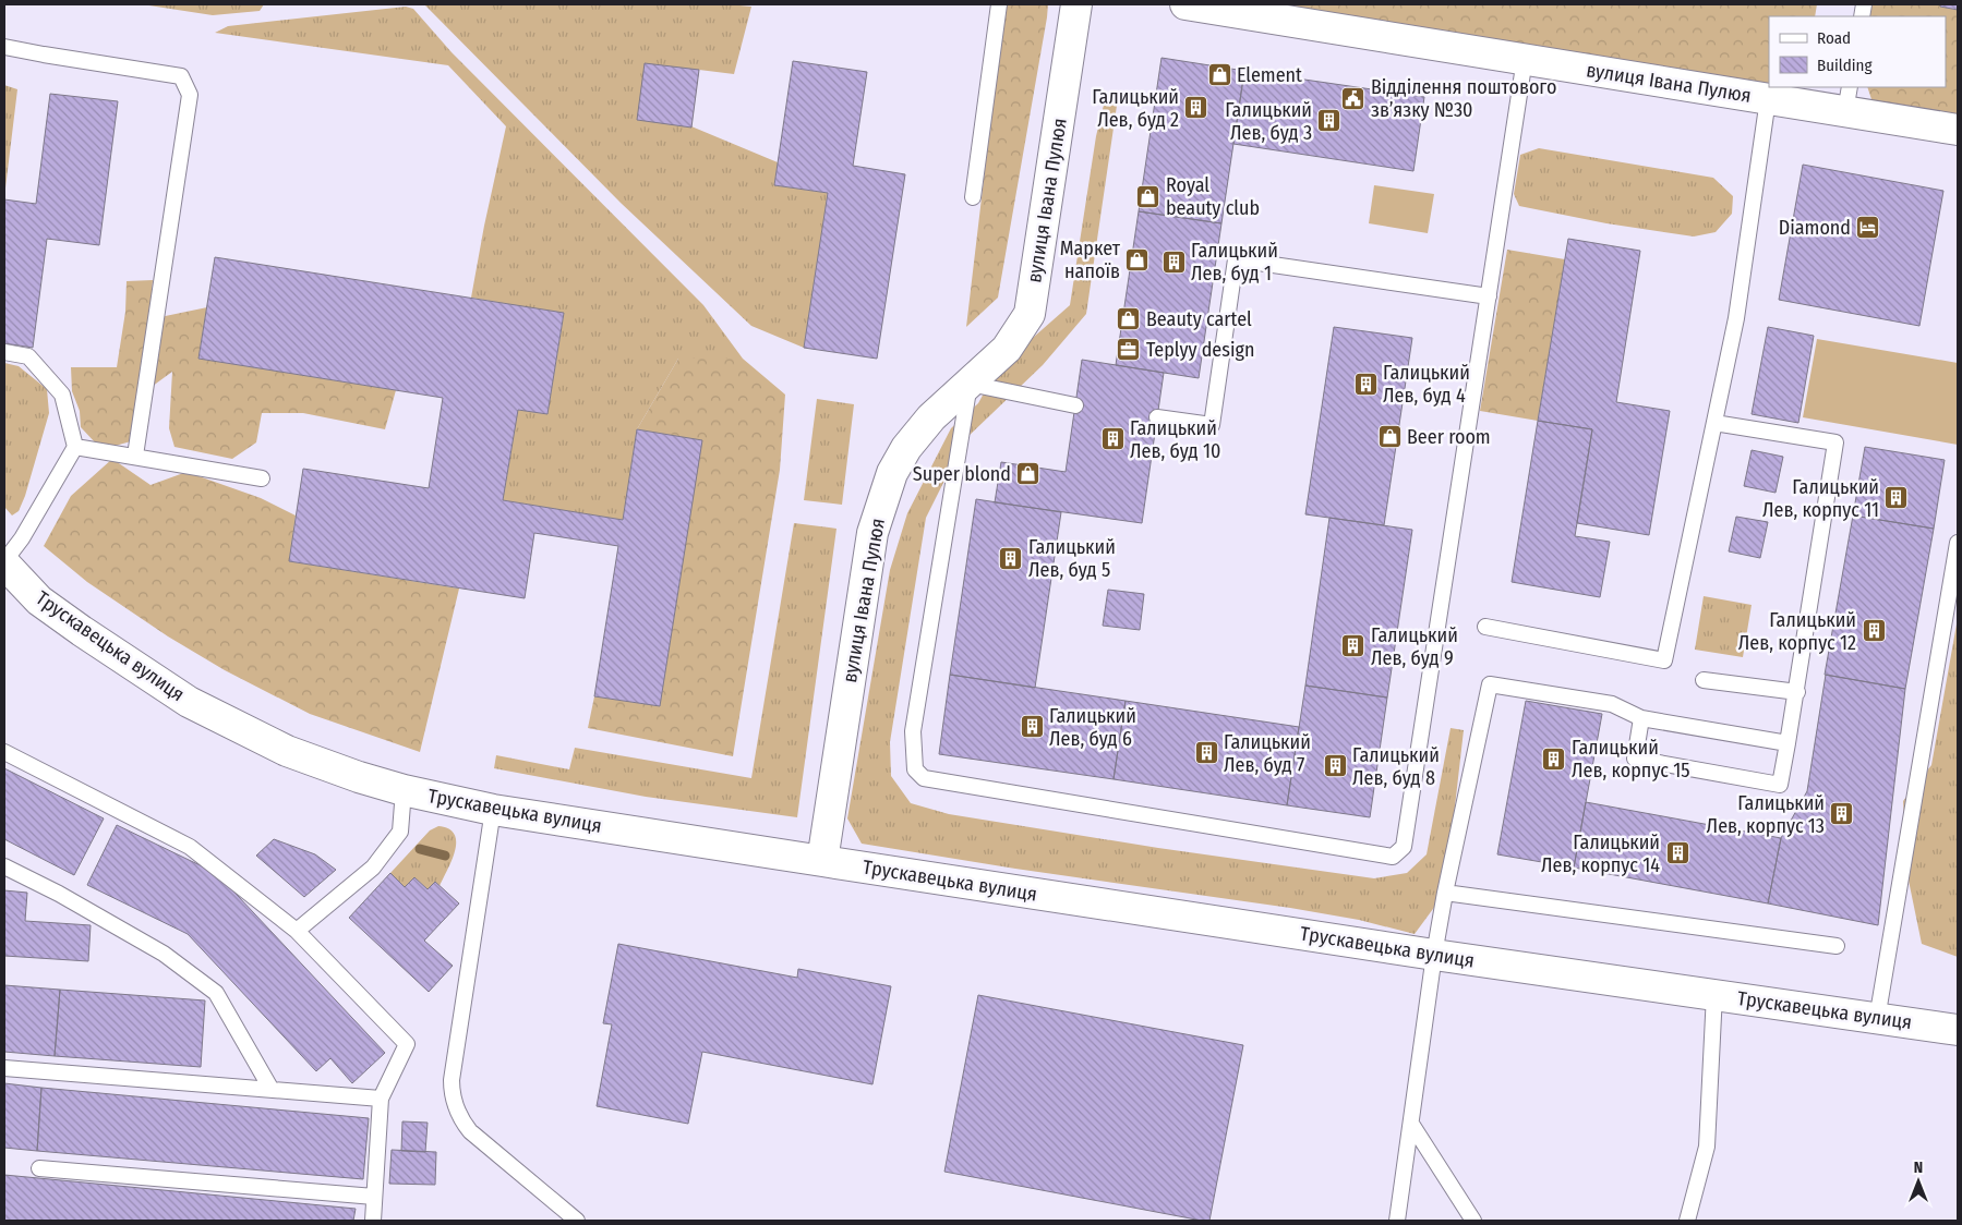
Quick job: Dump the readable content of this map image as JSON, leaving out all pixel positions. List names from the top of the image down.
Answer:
{
  "streets": {
    "street": ["вулиця Івана Пулюя", "Трускавецька вулиця"]
  },
  "crossings": [
    ["вулиця Івана Пулюя", "Трускавецька вулиця"]
  ],
  "places": {
    "shop": [
      "Element",
      "Royal beauty club",
      "Маркет напоїв",
      "Beauty cartel",
      "Beer room",
      "Super blond"
    ],
    "public building": ["Відділення поштового зв’язку №30"],
    "building": [
      "Галицький Лев, буд 2",
      "Галицький Лев, буд 3",
      "Галицький Лев, буд 1",
      "Галицький Лев, буд 4",
      "Галицький Лев, буд 10",
      "Галицький Лев, корпус 11",
      "Галицький Лев, буд 5",
      "Галицький Лев, корпус 12",
      "Галицький Лев, буд 9",
      "Галицький Лев, буд 6",
      "Галицький Лев, буд 7",
      "Галицький Лев, корпус 15",
      "Галицький Лев, буд 8",
      "Галицький Лев, корпус 13",
      "Галицький Лев, корпус 14"
    ],
    "hotel": ["Diamond"],
    "office": ["Teplyy design"]
  },
  "legend": ["Road", "Building"],
  "north": "top"
}
